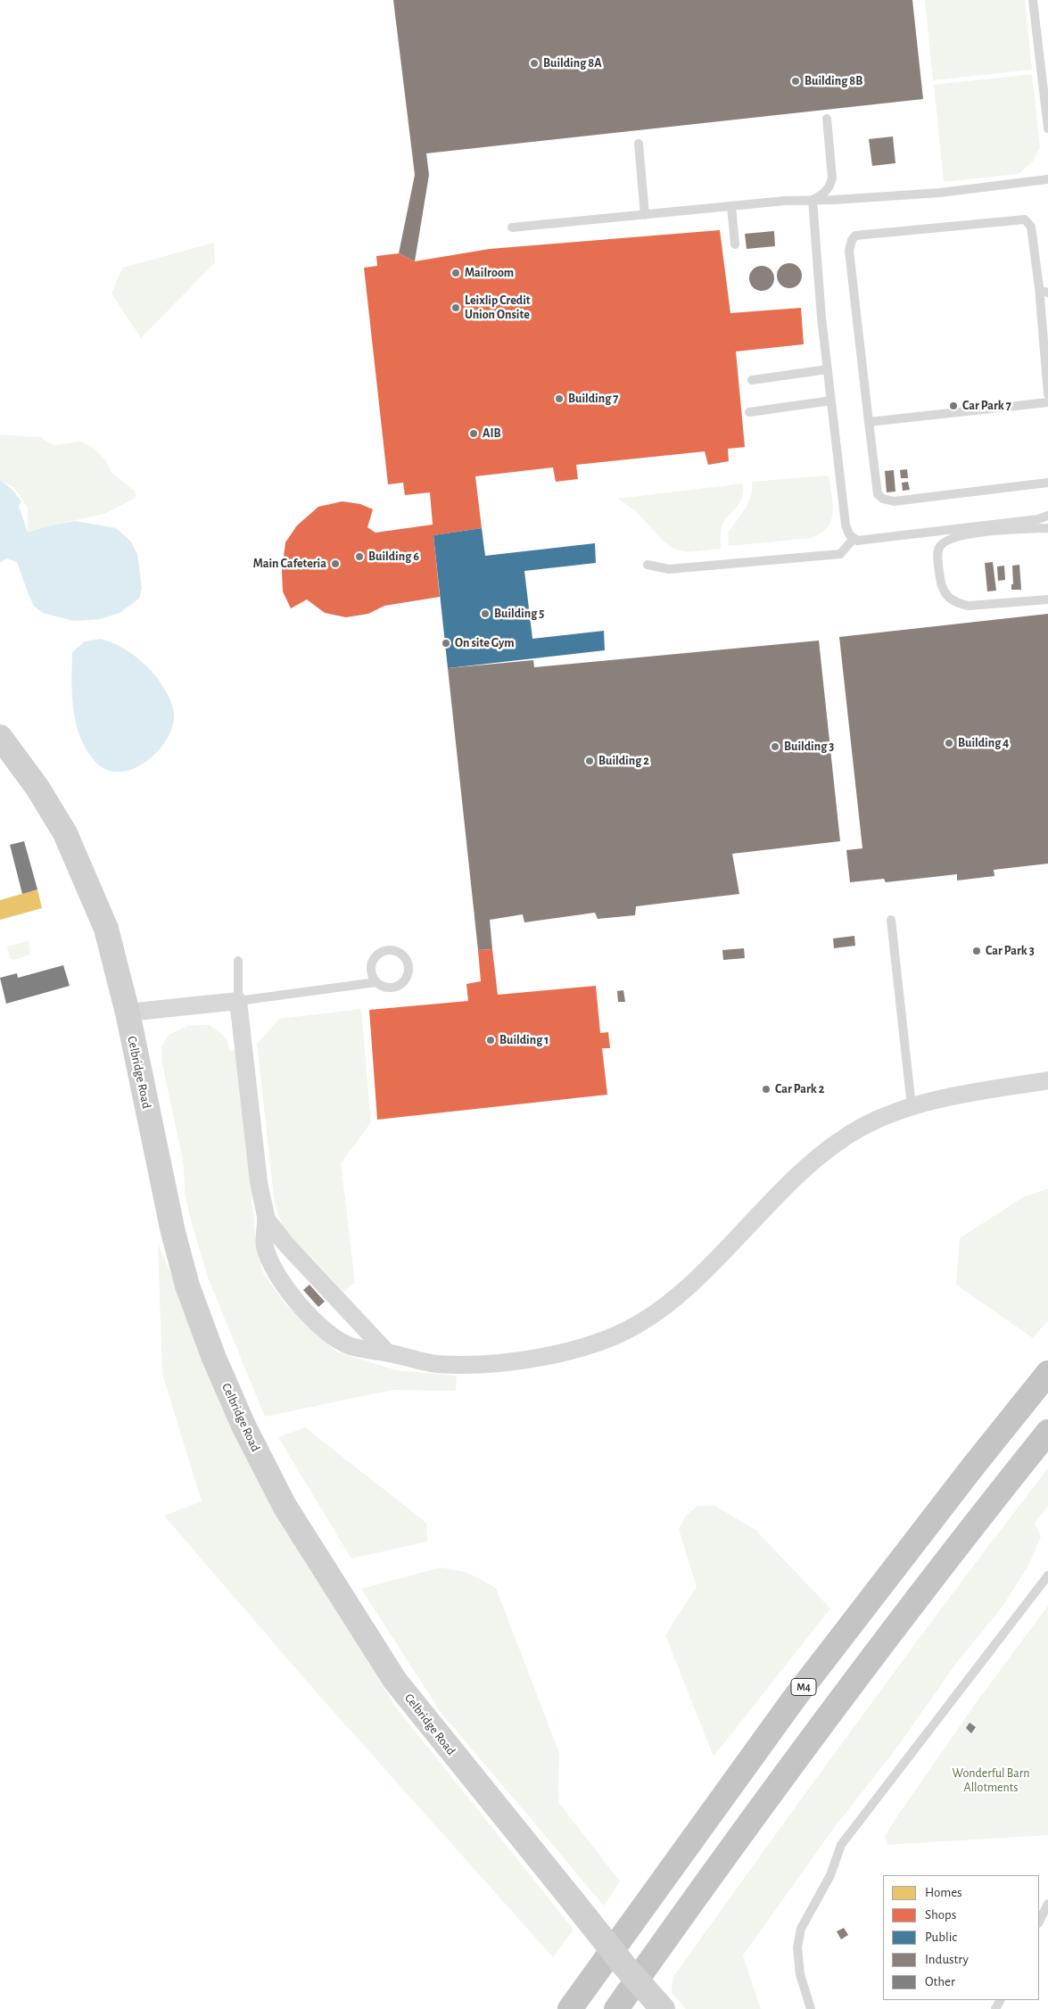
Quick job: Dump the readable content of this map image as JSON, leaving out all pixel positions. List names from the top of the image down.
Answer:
{
  "streets": {
    "highway": ["M4"],
    "main road": ["Celbridge Road"]
  },
  "parks": ["Wonderful Barn Allotments"],
  "places": [
    "Building 8A",
    "Building 8B",
    "Mailroom",
    "Leixlip Credit Union Onsite",
    "Building 7",
    "Car Park 7",
    "AIB",
    "Building 6",
    "Main Cafeteria",
    "Building 5",
    "On site Gym",
    "Building 4",
    "Building 3",
    "Building 2",
    "Car Park 3",
    "Building 1",
    "Car Park 2"
  ],
  "legend": [
    "Homes",
    "Shops",
    "Public",
    "Industry",
    "Other"
  ]
}
